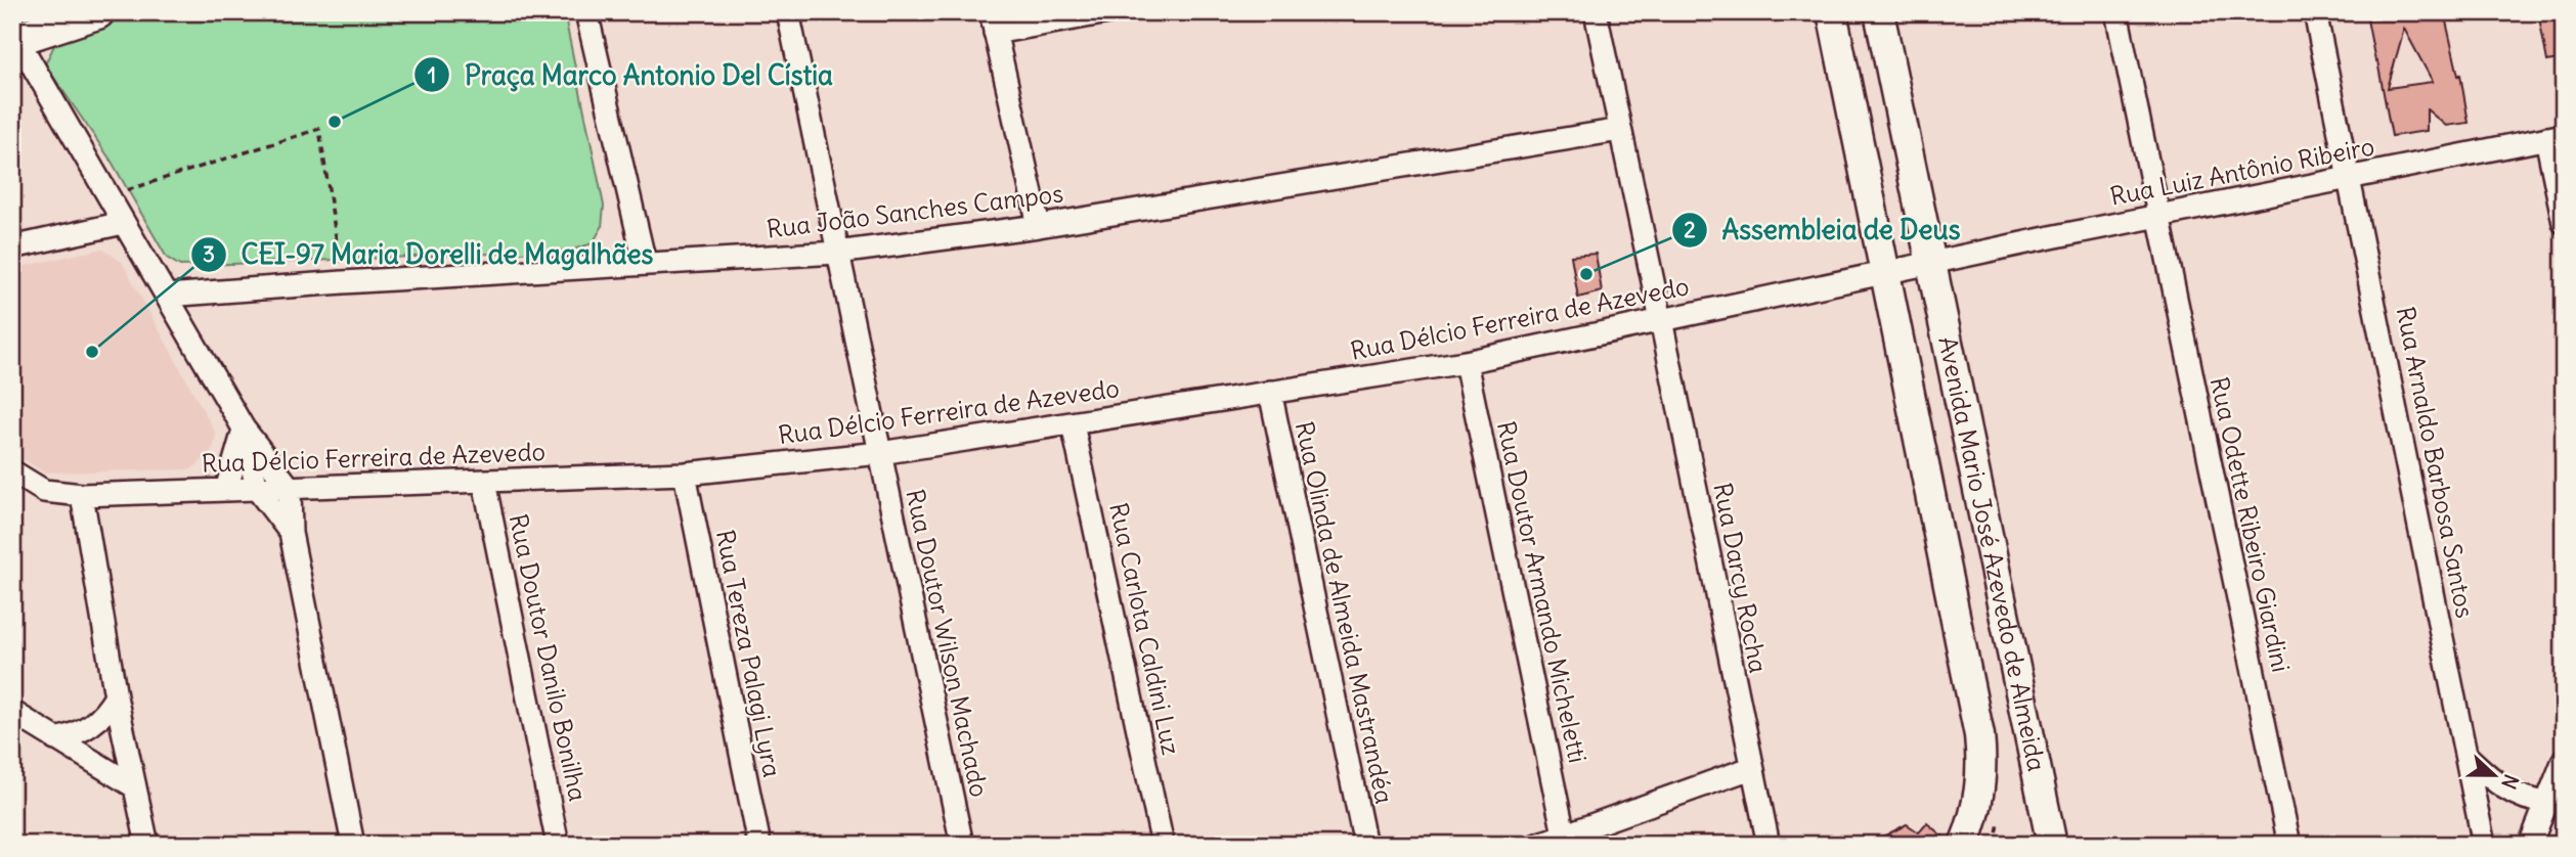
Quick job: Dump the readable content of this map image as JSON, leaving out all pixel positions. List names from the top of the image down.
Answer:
{
  "streets": {
    "street": [
      "Rua Luiz Antônio Ribeiro",
      "Rua João Sanches Campos",
      "Rua Délcio Ferreira de Azevedo",
      "Rua Arnaldo Barbosa Santos",
      "Rua Odette Ribeiro Giardini",
      "Avenida Mario José Azevedo de Almeida",
      "Rua Darcy Rocha",
      "Rua Doutor Armando Micheletti",
      "Rua Olinda de Almeida Mastrandéa",
      "Rua Carlota Caldini Luz",
      "Rua Doutor Wilson Machado",
      "Rua Tereza Palagi Lyra",
      "Rua Doutor Danilo Bonilha"
    ]
  },
  "crossings": [
    ["Rua Luiz Antônio Ribeiro", "Rua Délcio Ferreira de Azevedo"],
    ["Rua Luiz Antônio Ribeiro", "Rua Arnaldo Barbosa Santos"],
    ["Rua Luiz Antônio Ribeiro", "Rua Odette Ribeiro Giardini"],
    ["Rua Luiz Antônio Ribeiro", "Avenida Mario José Azevedo de Almeida"],
    ["Rua João Sanches Campos", "Rua Darcy Rocha"],
    ["Rua João Sanches Campos", "Rua Doutor Wilson Machado"],
    ["Rua Délcio Ferreira de Azevedo", "Avenida Mario José Azevedo de Almeida"],
    ["Rua Délcio Ferreira de Azevedo", "Rua Darcy Rocha"],
    ["Rua Délcio Ferreira de Azevedo", "Rua Doutor Armando Micheletti"],
    ["Rua Délcio Ferreira de Azevedo", "Rua Olinda de Almeida Mastrandéa"],
    ["Rua Délcio Ferreira de Azevedo", "Rua Carlota Caldini Luz"],
    ["Rua Délcio Ferreira de Azevedo", "Rua Doutor Wilson Machado"],
    ["Rua Délcio Ferreira de Azevedo", "Rua Tereza Palagi Lyra"],
    ["Rua Délcio Ferreira de Azevedo", "Rua Doutor Danilo Bonilha"]
  ],
  "places": ["Praça Marco Antonio Del Cístia", "Assembleia de Deus", "CEI-97 Maria Dorelli de Magalhães"],
  "north": "right"
}
